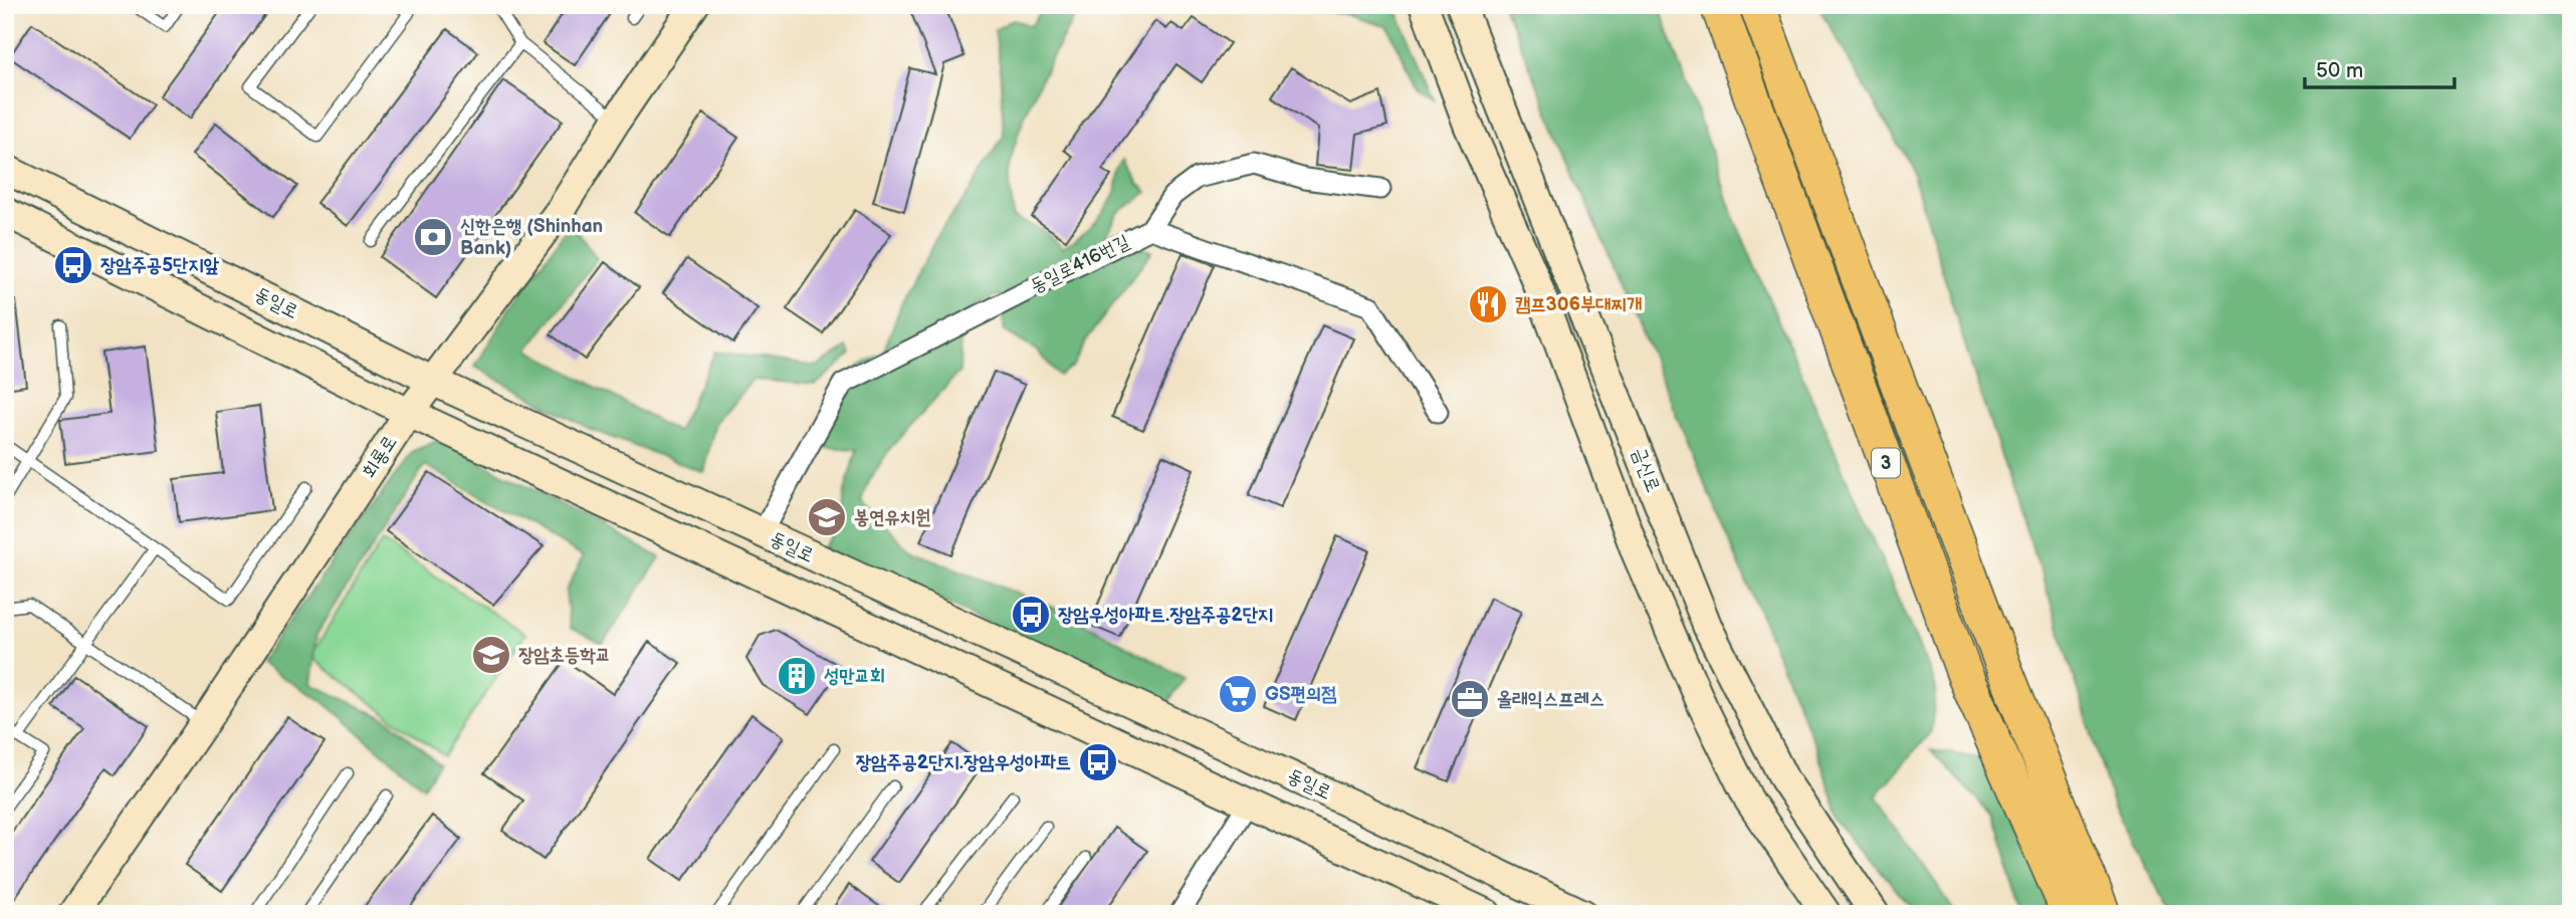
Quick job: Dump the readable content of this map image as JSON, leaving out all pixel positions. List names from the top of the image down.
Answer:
{
  "streets": {
    "highway": ["3"],
    "street": [
      "동일로416번길",
      "동일로",
      "회룡로",
      "금신로"
    ]
  },
  "crossings": [
    ["동일로416번길", "동일로"],
    ["동일로", "회룡로"]
  ],
  "places": {
    "bank": ["신한은행 (Shinhan Bank)"],
    "bus stop": ["장암주공5단지앞", "장암우성아파트.장암주공2단지", "장암주공2단지.장암우성아파트"],
    "restaurant": ["캠프306부대찌개"],
    "school or university": ["봉연유치원", "장암초등학교"],
    "building": ["성만교회"],
    "supermarket": ["GS편의점"],
    "office": ["올래익스프레스"]
  },
  "scale_bar": "50 m"
}
